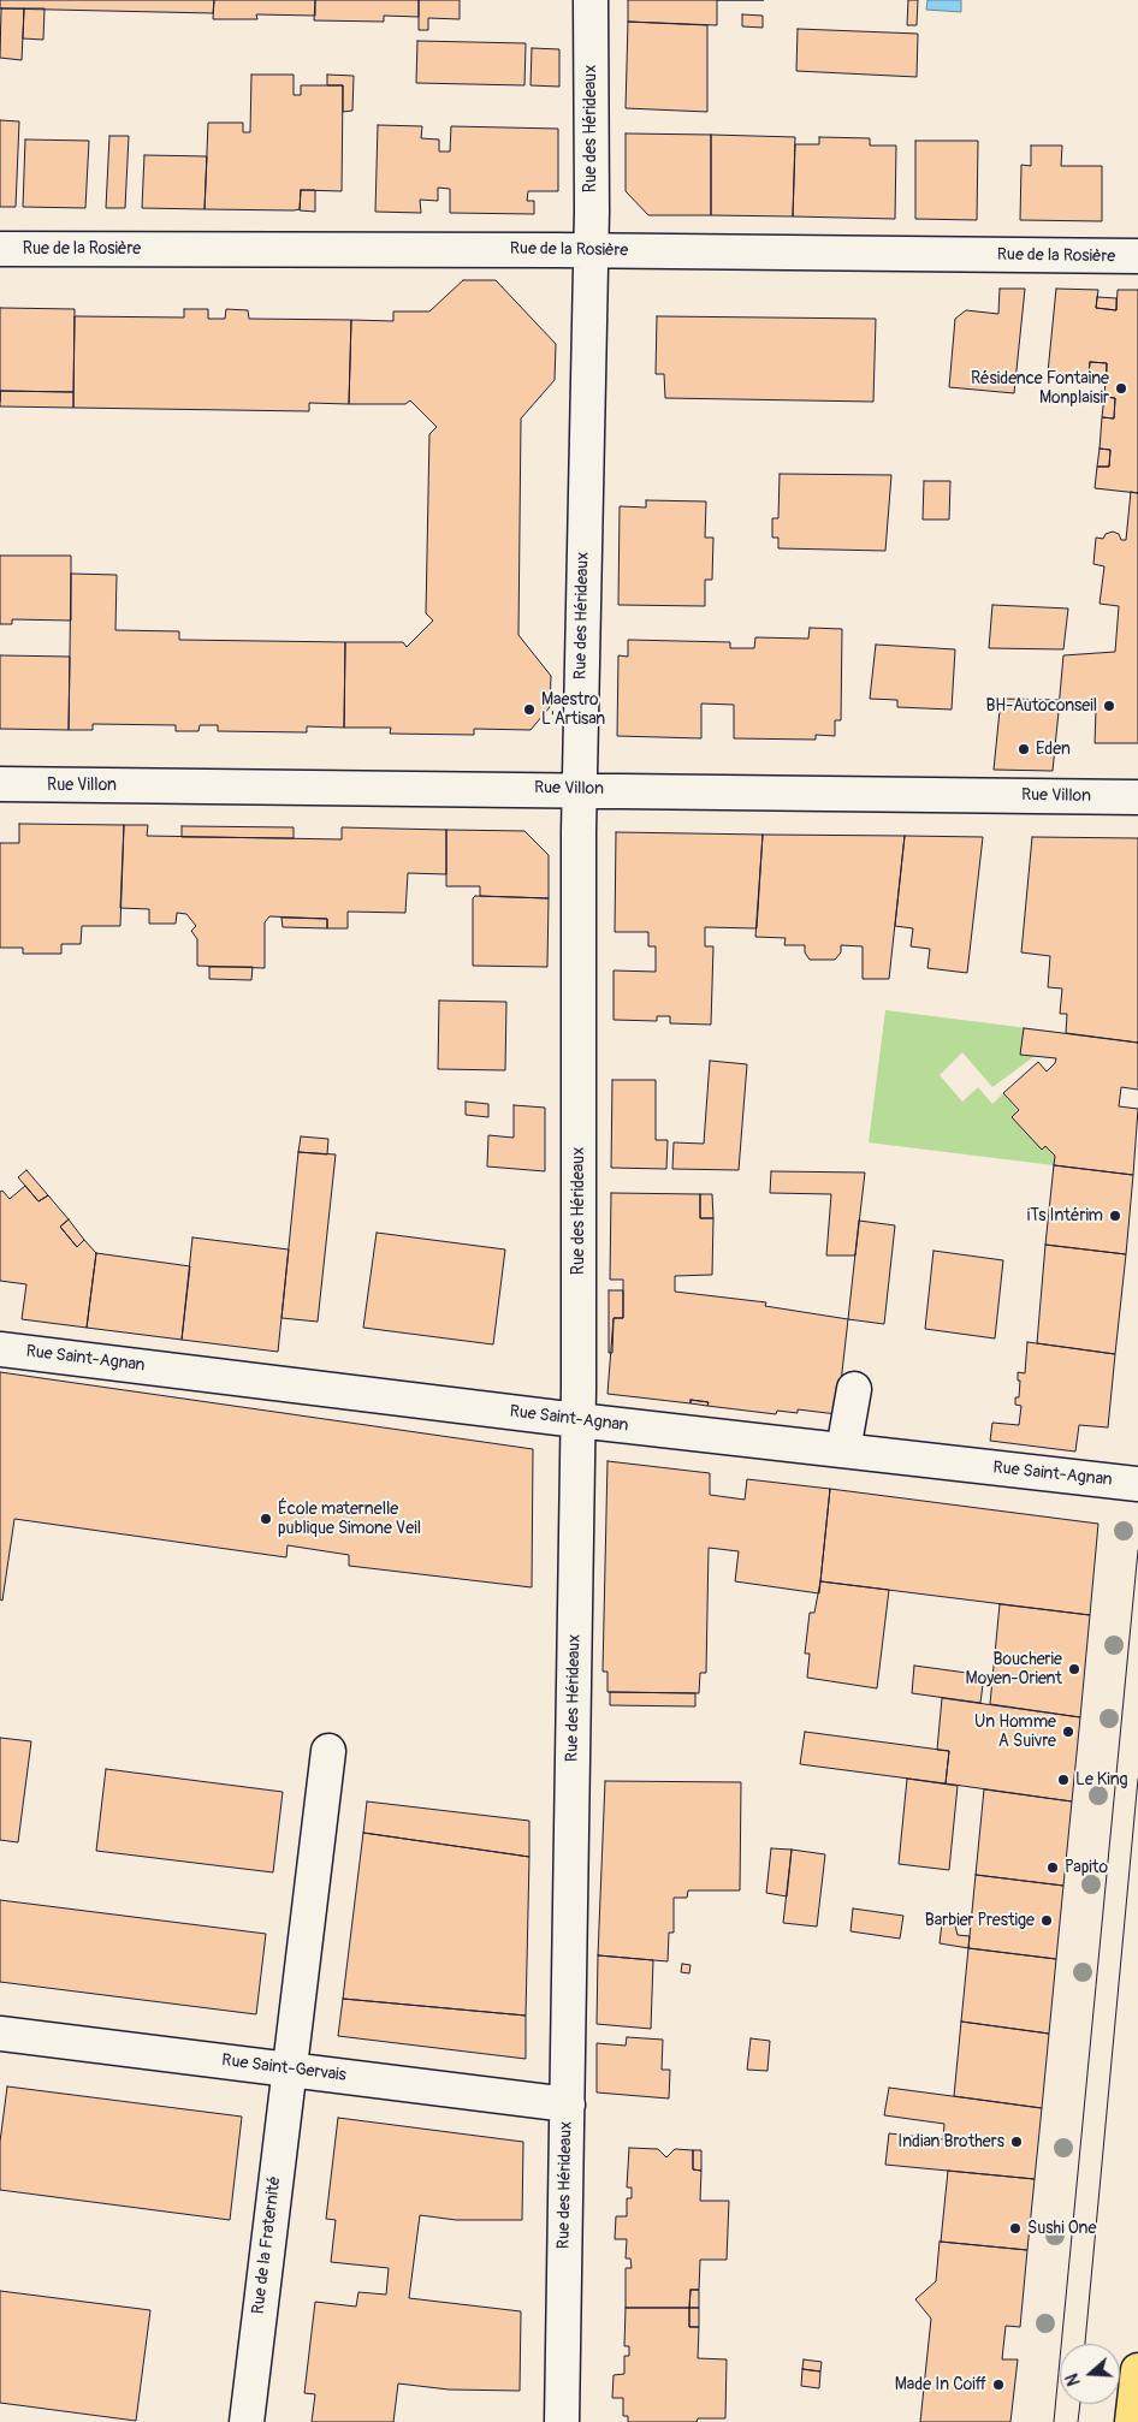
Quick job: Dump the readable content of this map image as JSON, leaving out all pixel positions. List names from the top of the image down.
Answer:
{
  "streets": {
    "street": [
      "Rue des Hérideaux",
      "Rue de la Rosière",
      "Rue Villon",
      "Rue Saint-Agnan",
      "Rue Saint-Gervais",
      "Rue de la Fraternité"
    ]
  },
  "crossings": [
    ["Rue des Hérideaux", "Rue de la Rosière"],
    ["Rue des Hérideaux", "Rue Villon"],
    ["Rue des Hérideaux", "Rue Saint-Agnan"],
    ["Rue des Hérideaux", "Rue Saint-Gervais"],
    ["Rue Saint-Gervais", "Rue de la Fraternité"]
  ],
  "places": [
    "Résidence Fontaine Monplaisir",
    "BH-Autoconseil",
    "Maestro L'Artisan",
    "Eden",
    "iTs Intérim",
    "École maternelle publique Simone Veil",
    "Boucherie Moyen-Orient",
    "Un Homme A Suivre",
    "Le King",
    "Papito",
    "Barbier Prestige",
    "Indian Brothers",
    "Sushi One",
    "Made In Coiff"
  ],
  "north": "left"
}
